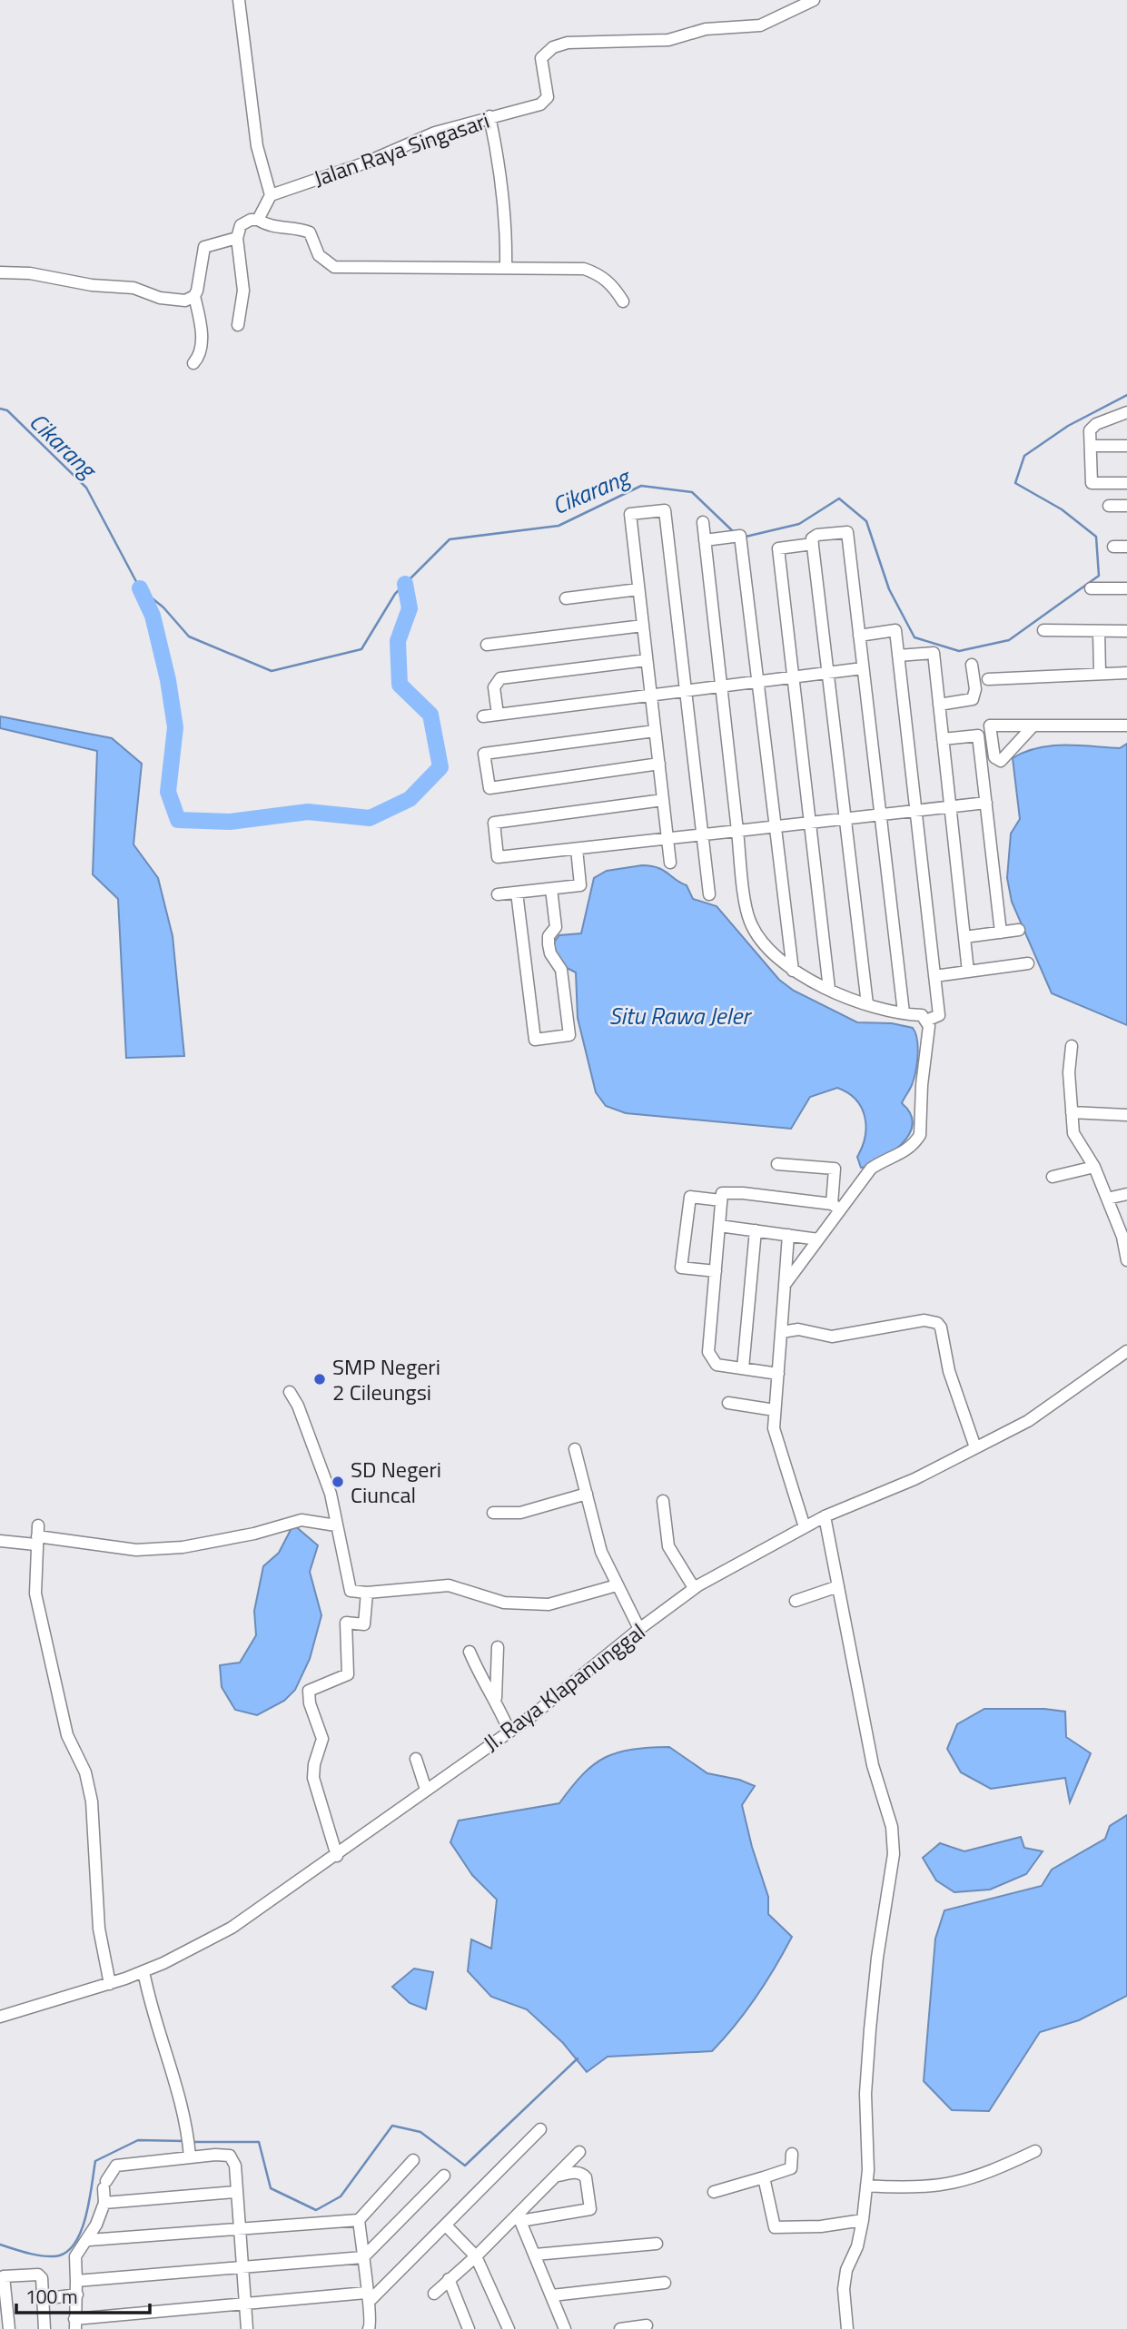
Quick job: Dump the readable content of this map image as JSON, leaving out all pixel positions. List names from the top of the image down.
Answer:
{
  "streets": {
    "street": ["Jalan Raya Singasari", "Jl. Raya Klapanunggal"]
  },
  "water": ["Cikarang", "Situ Rawa Jeler"],
  "places": ["SMP Negeri 2 Cileungsi", "SD Negeri Ciuncal"],
  "scale_bar": "100 m"
}
